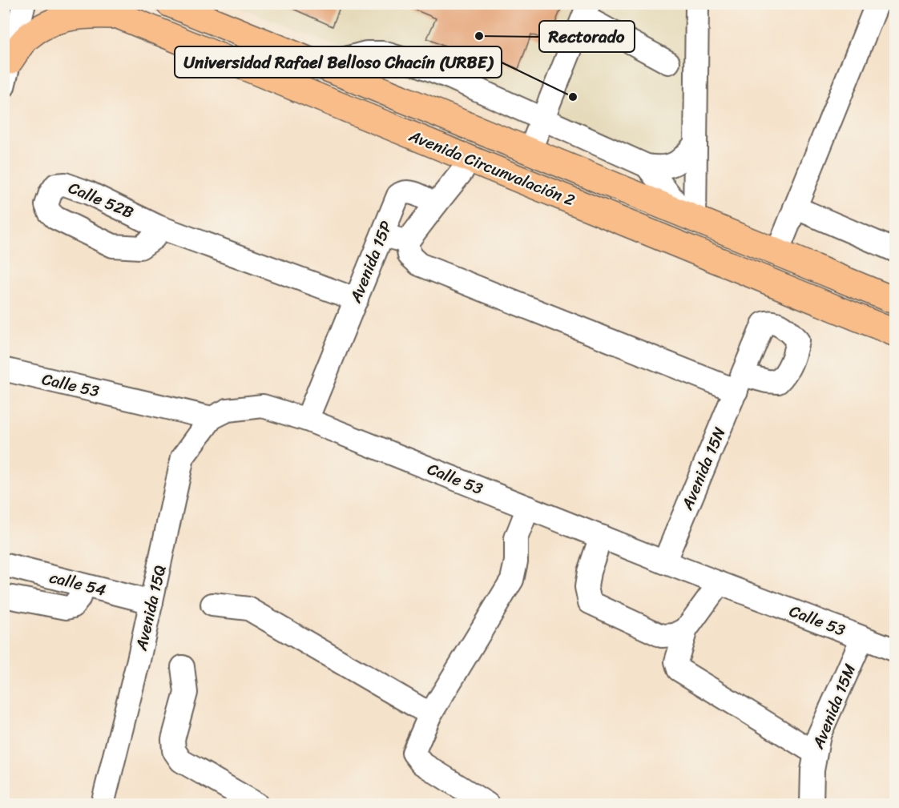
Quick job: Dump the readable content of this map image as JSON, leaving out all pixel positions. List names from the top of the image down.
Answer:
{
  "streets": {
    "main road": ["Avenida Circunvalación 2"],
    "street": [
      "Avenida 15P",
      "Calle 53",
      "Avenida 15N",
      "calle 54",
      "Avenida 15Q",
      "Avenida 15M"
    ]
  },
  "crossings": [
    ["Avenida 15P", "Calle 53"],
    ["Calle 53", "Avenida 15N"],
    ["Calle 53", "Avenida 15Q"],
    ["Calle 53", "Avenida 15M"],
    ["calle 54", "Avenida 15Q"]
  ],
  "places": ["Rectorado", "Universidad Rafael Belloso Chacín (URBE)"]
}
